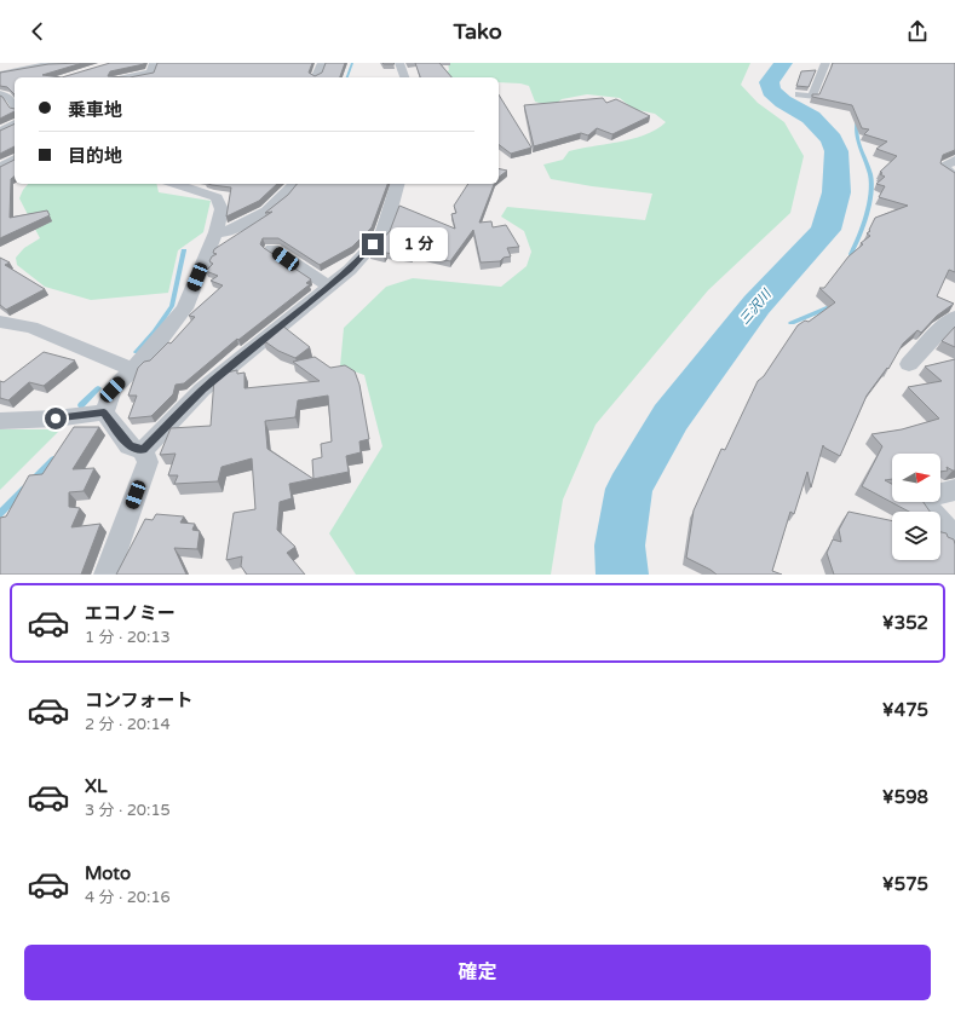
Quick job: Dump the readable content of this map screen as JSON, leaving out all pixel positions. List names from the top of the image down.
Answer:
{
  "water": ["三沢川"],
  "north": "right",
  "page": {
    "header": "Tako",
    "banner": ["乗車地", "目的地"],
    "bubble": "1 分",
    "list": [
      {
        "name": "エコノミー",
        "note": "1 分 · 20:13",
        "value": "¥352"
      },
      {
        "name": "コンフォート",
        "note": "2 分 · 20:14",
        "value": "¥475"
      },
      {
        "name": "XL",
        "note": "3 分 · 20:15",
        "value": "¥598"
      },
      {
        "name": "Moto",
        "note": "4 分 · 20:16",
        "value": "¥575"
      }
    ],
    "buttons": "確定"
  }
}
